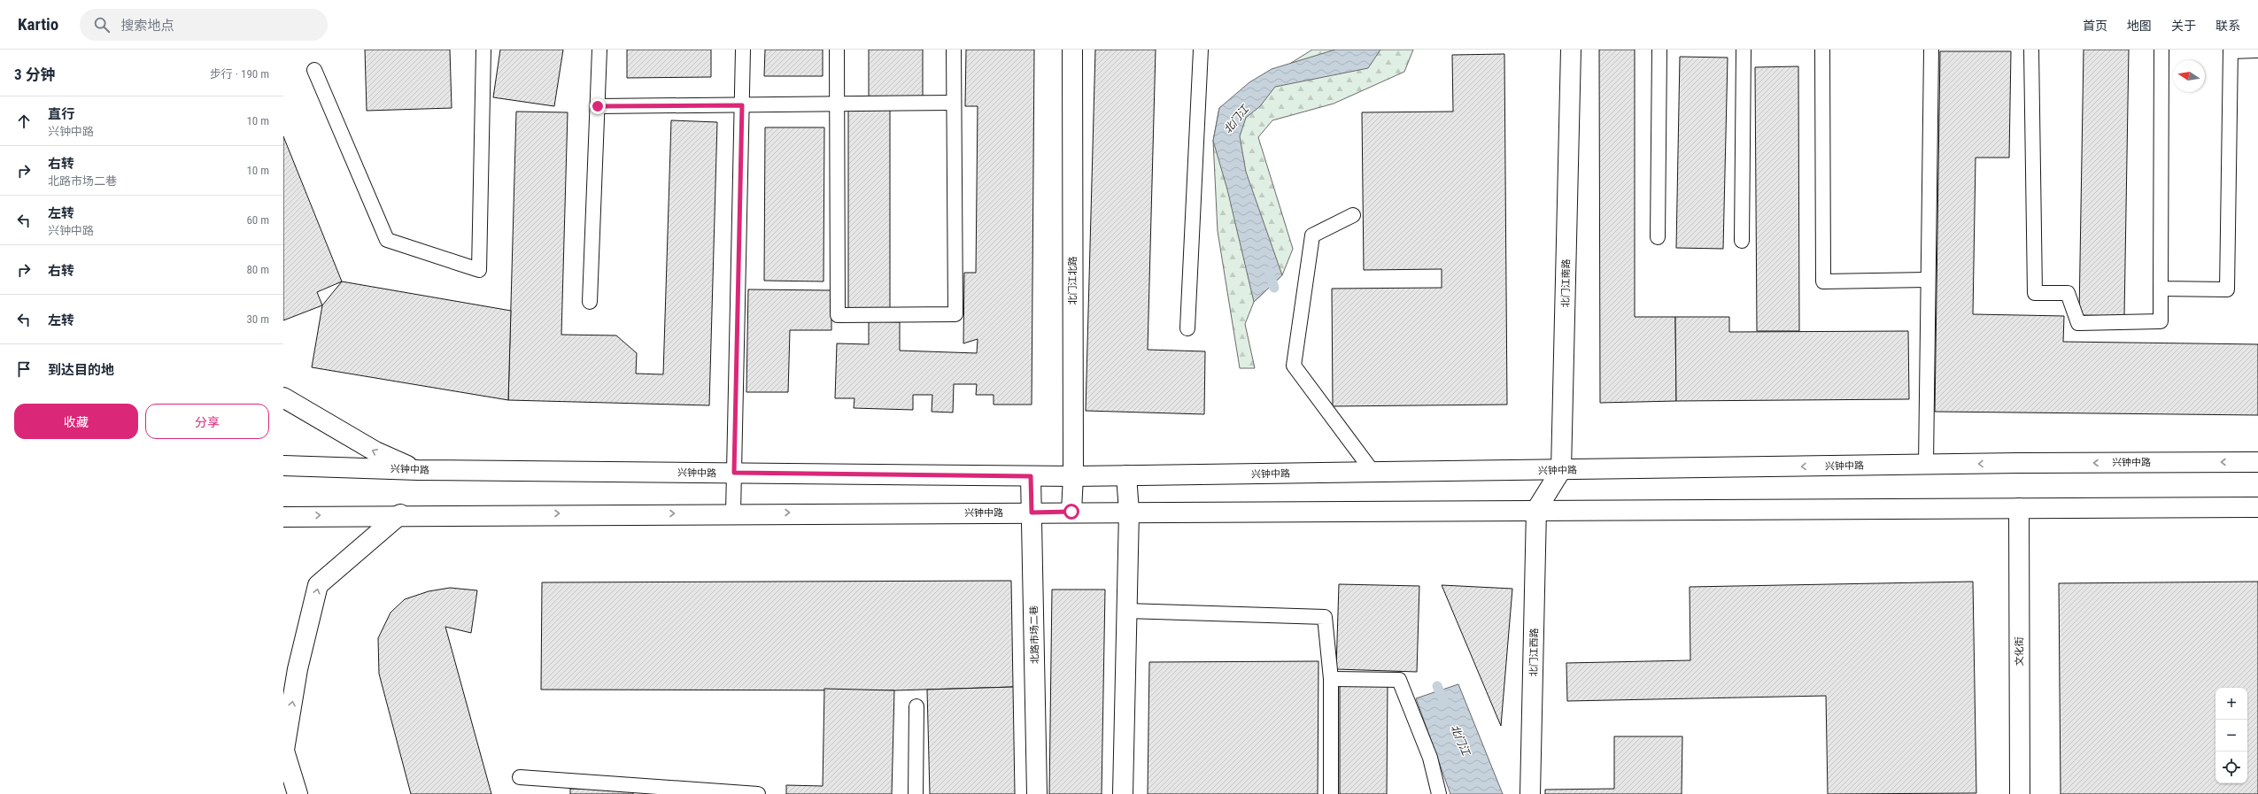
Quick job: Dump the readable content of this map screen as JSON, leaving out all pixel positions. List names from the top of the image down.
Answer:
{
  "streets": {
    "main road": [
      "北门江北路",
      "北门江南路",
      "兴钟中路",
      "北路市场二巷",
      "文化街",
      "北门江西路"
    ]
  },
  "crossings": [
    ["北门江北路", "兴钟中路"],
    ["北门江南路", "兴钟中路"],
    ["兴钟中路", "北路市场二巷"],
    ["兴钟中路", "文化街"],
    ["兴钟中路", "北门江西路"]
  ],
  "water": ["北门江"],
  "north": "left",
  "page": {
    "header": "Kartio",
    "search": "搜索地点",
    "nav": [
      "首页",
      "地图",
      "关于",
      "联系"
    ],
    "heading": ["3 分钟", "步行 · 190 m"],
    "list": [
      ["直行", "兴钟中路", "10 m"],
      ["右转", "北路市场二巷", "10 m"],
      ["左转", "兴钟中路", "60 m"],
      ["右转", "80 m"],
      ["左转", "30 m"],
      "到达目的地"
    ],
    "buttons": ["收藏", "分享"],
    "map_buttons": ["+", "−"]
  }
}
